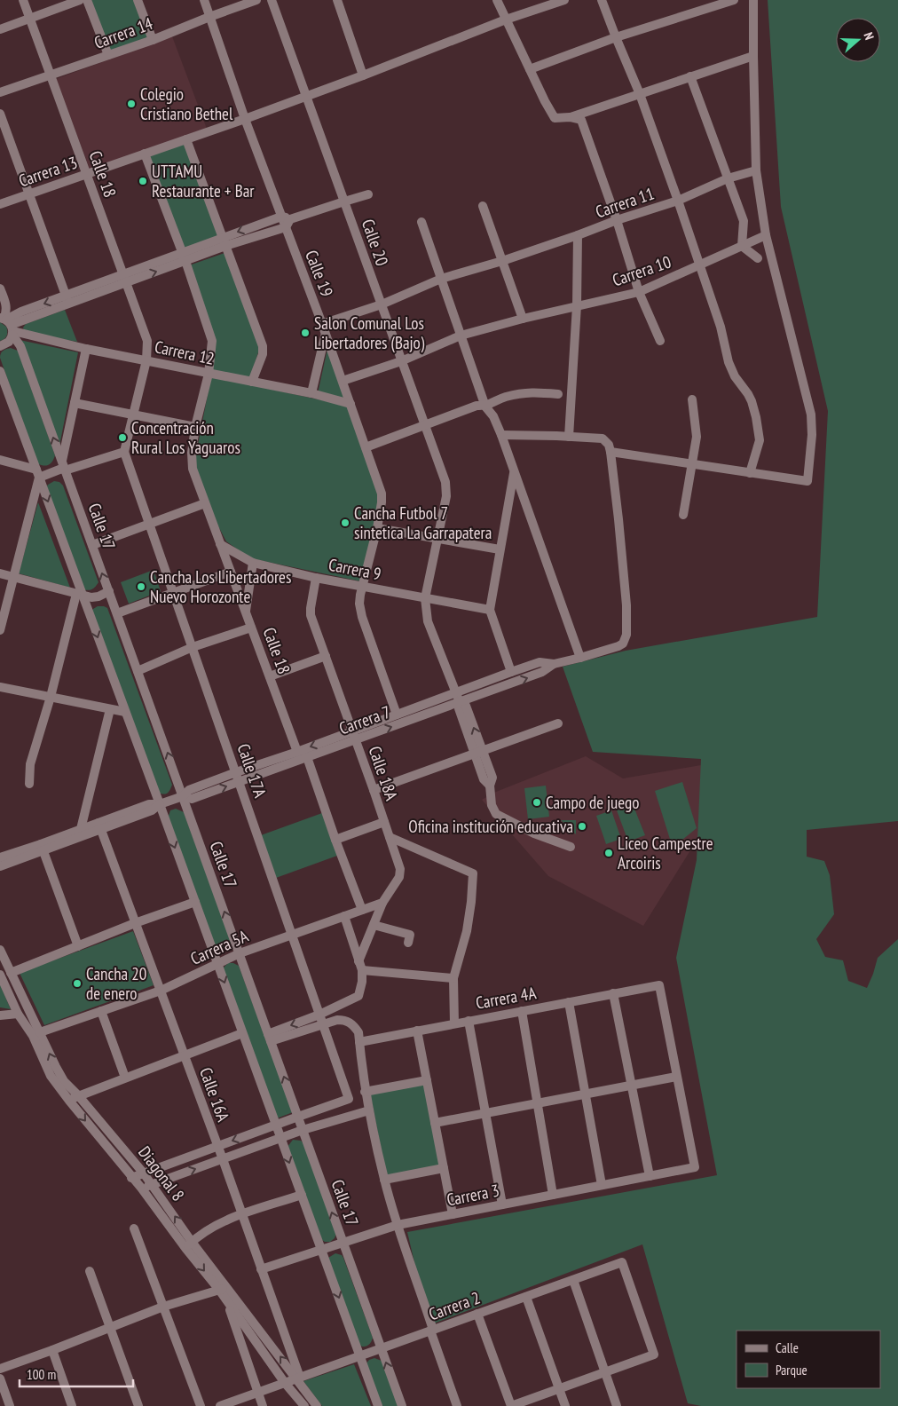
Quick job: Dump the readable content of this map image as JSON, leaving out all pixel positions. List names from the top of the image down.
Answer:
{
  "streets": {
    "street": [
      "Carrera 14",
      "Carrera 13",
      "Calle 18",
      "Carrera 11",
      "Calle 20",
      "Carrera 10",
      "Calle 19",
      "Carrera 12",
      "Calle 17",
      "Carrera 9",
      "Carrera 7",
      "Calle 17A",
      "Calle 18A",
      "Carrera 5A",
      "Carrera 4A",
      "Calle 16A",
      "Diagonal 8",
      "Carrera 3",
      "Carrera 2"
    ]
  },
  "crossings": [
    ["Carrera 14", "Calle 18"],
    ["Carrera 14", "Calle 19"],
    ["Carrera 13", "Calle 18"],
    ["Carrera 13", "Calle 20"],
    ["Carrera 13", "Calle 19"],
    ["Calle 18", "Carrera 12"],
    ["Calle 18", "Carrera 9"],
    ["Calle 18", "Carrera 7"],
    ["Calle 18", "Calle 17A"],
    ["Carrera 11", "Calle 20"],
    ["Calle 20", "Carrera 10"],
    ["Carrera 10", "Calle 19"],
    ["Calle 19", "Carrera 12"],
    ["Calle 19", "Carrera 9"],
    ["Calle 19", "Carrera 7"],
    ["Carrera 12", "Calle 17"],
    ["Calle 17", "Carrera 7"],
    ["Calle 17", "Calle 17A"],
    ["Calle 17", "Carrera 5A"],
    ["Calle 17", "Carrera 3"],
    ["Calle 17", "Carrera 2"],
    ["Carrera 9", "Calle 18A"],
    ["Carrera 7", "Calle 17A"],
    ["Carrera 7", "Calle 18A"],
    ["Carrera 7", "Calle 16A"],
    ["Calle 17A", "Carrera 5A"],
    ["Calle 18A", "Carrera 5A"],
    ["Carrera 5A", "Calle 16A"],
    ["Carrera 5A", "Diagonal 8"],
    ["Carrera 4A", "Carrera 3"],
    ["Calle 16A", "Diagonal 8"],
    ["Calle 16A", "Carrera 3"],
    ["Calle 16A", "Carrera 2"],
    ["Diagonal 8", "Carrera 2"]
  ],
  "places": [
    "Colegio Cristiano Bethel",
    "UTTAMU Restaurante + Bar",
    "Salon Comunal Los Libertadores (Bajo)",
    "Concentración Rural Los Yaguaros",
    "Cancha Futbol 7 sintetica La Garrapatera",
    "Cancha Los Libertadores Nuevo Horozonte",
    "Campo de juego",
    "Oficina institución educativa",
    "Liceo Campestre Arcoiris",
    "Cancha 20 de enero"
  ],
  "legend": ["Calle", "Parque"],
  "scale_bar": "100 m",
  "north": "right"
}
